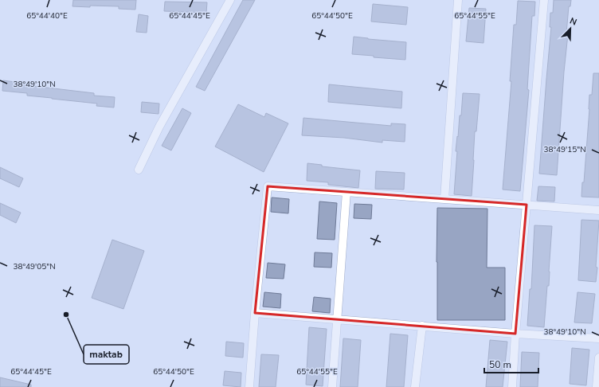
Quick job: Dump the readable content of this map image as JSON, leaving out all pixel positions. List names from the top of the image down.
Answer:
{
  "places": ["maktab"],
  "scale_bar": "50 m",
  "north": "top right",
  "coordinates": [
    "65°44'40\"E",
    "65°44'45\"E",
    "65°44'50\"E",
    "65°44'55\"E",
    "38°49'10\"N",
    "38°49'15\"N",
    "38°49'05\"N"
  ]
}
